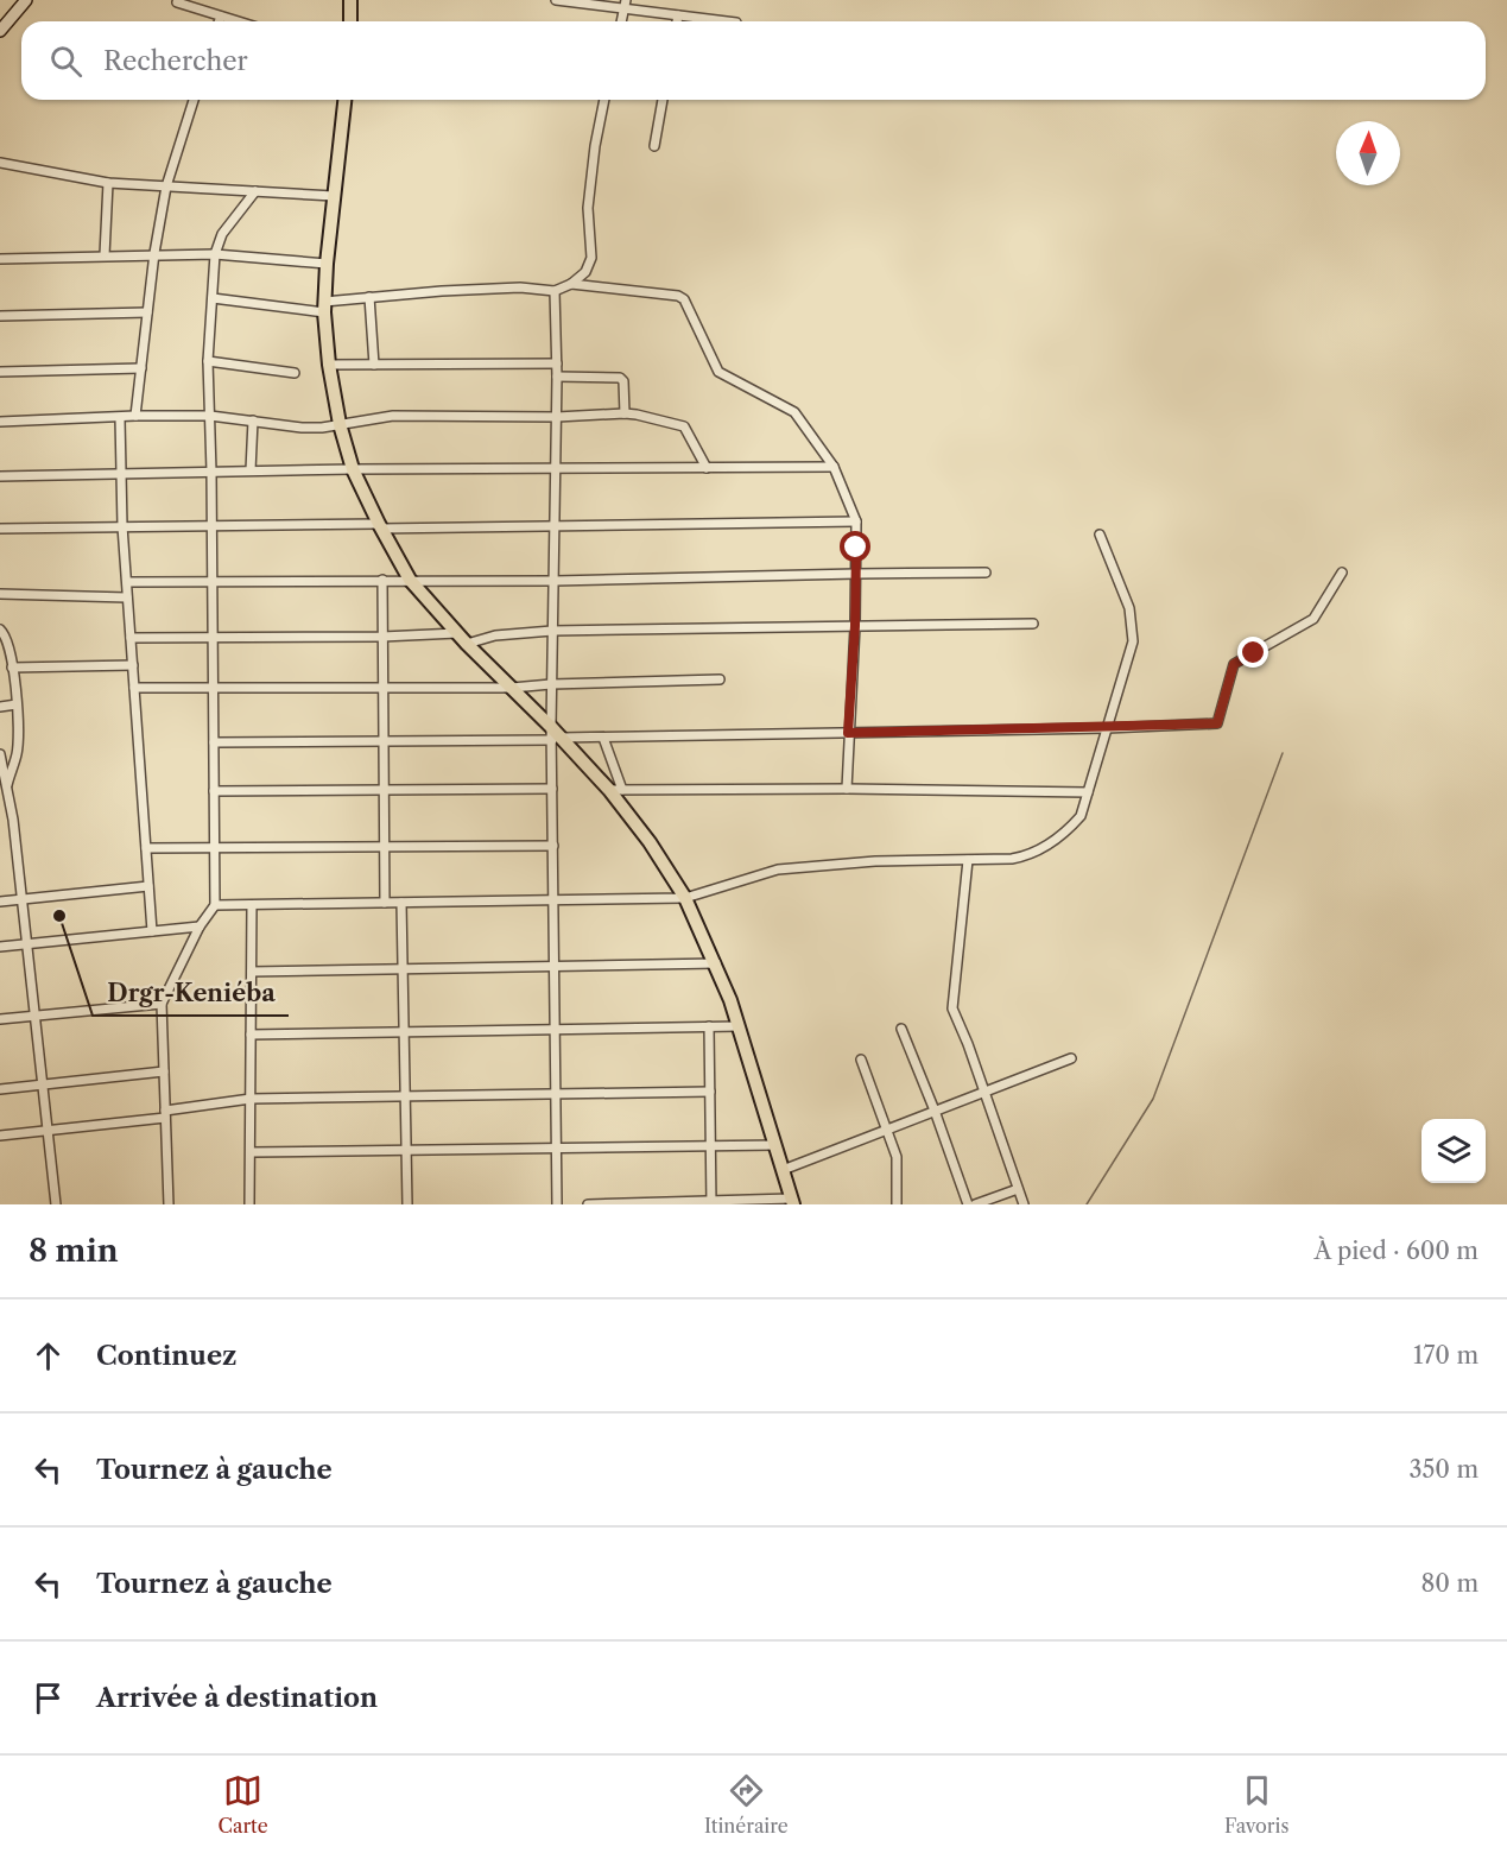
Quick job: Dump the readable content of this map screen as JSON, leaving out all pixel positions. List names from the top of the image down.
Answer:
{
  "places": ["Drgr-Keniéba"],
  "north": "top",
  "page": {
    "search": "Rechercher",
    "heading": ["8 min", "À pied · 600 m"],
    "list": [
      ["Continuez", "170 m"],
      ["Tournez à gauche", "350 m"],
      ["Tournez à gauche", "80 m"],
      "Arrivée à destination"
    ],
    "nav": ["Carte", "Itinéraire", "Favoris"]
  }
}
